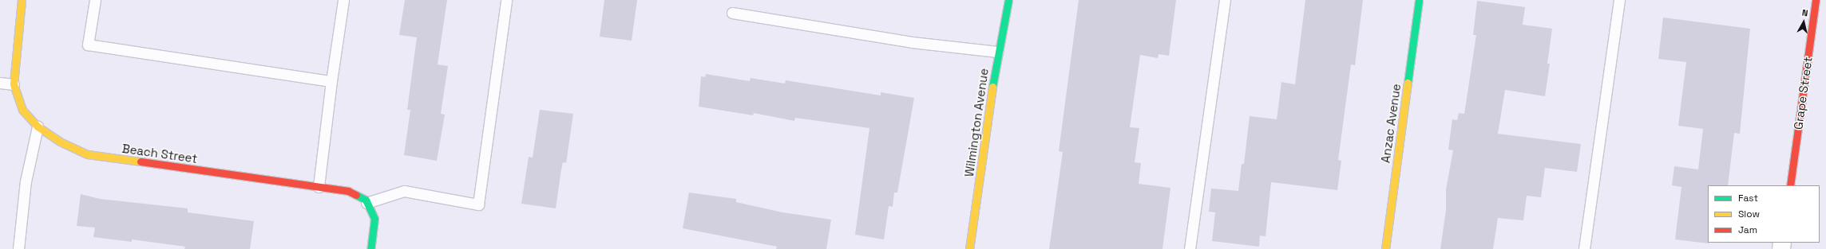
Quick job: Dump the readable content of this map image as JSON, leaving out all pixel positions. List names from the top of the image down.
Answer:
{
  "streets": {
    "street": [
      "Grape Street",
      "Wilmington Avenue",
      "Anzac Avenue",
      "Beach Street"
    ]
  },
  "legend": ["Fast", "Slow", "Jam"],
  "north": "top"
}
